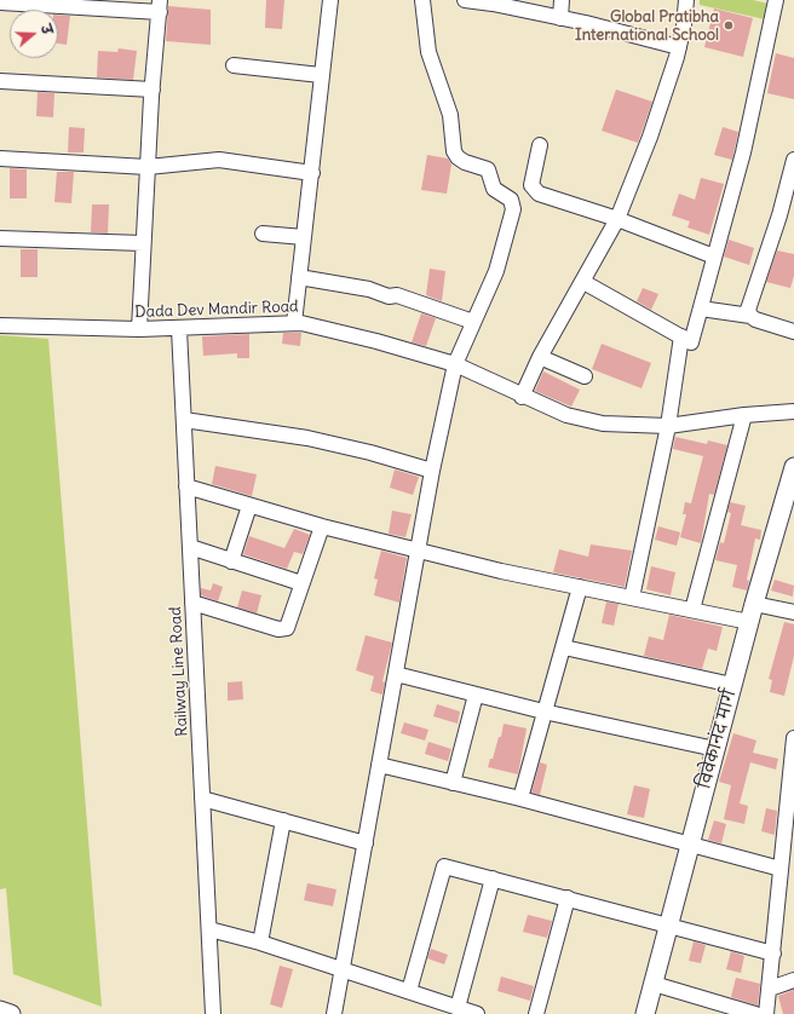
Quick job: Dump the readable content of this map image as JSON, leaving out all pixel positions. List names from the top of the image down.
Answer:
{
  "streets": {
    "street": ["Dada Dev Mandir Road", "Railway Line Road", "विवेकानंद मार्ग"]
  },
  "crossings": [
    ["Dada Dev Mandir Road", "Railway Line Road"]
  ],
  "places": ["Global Pratibha International School"],
  "north": "right"
}
